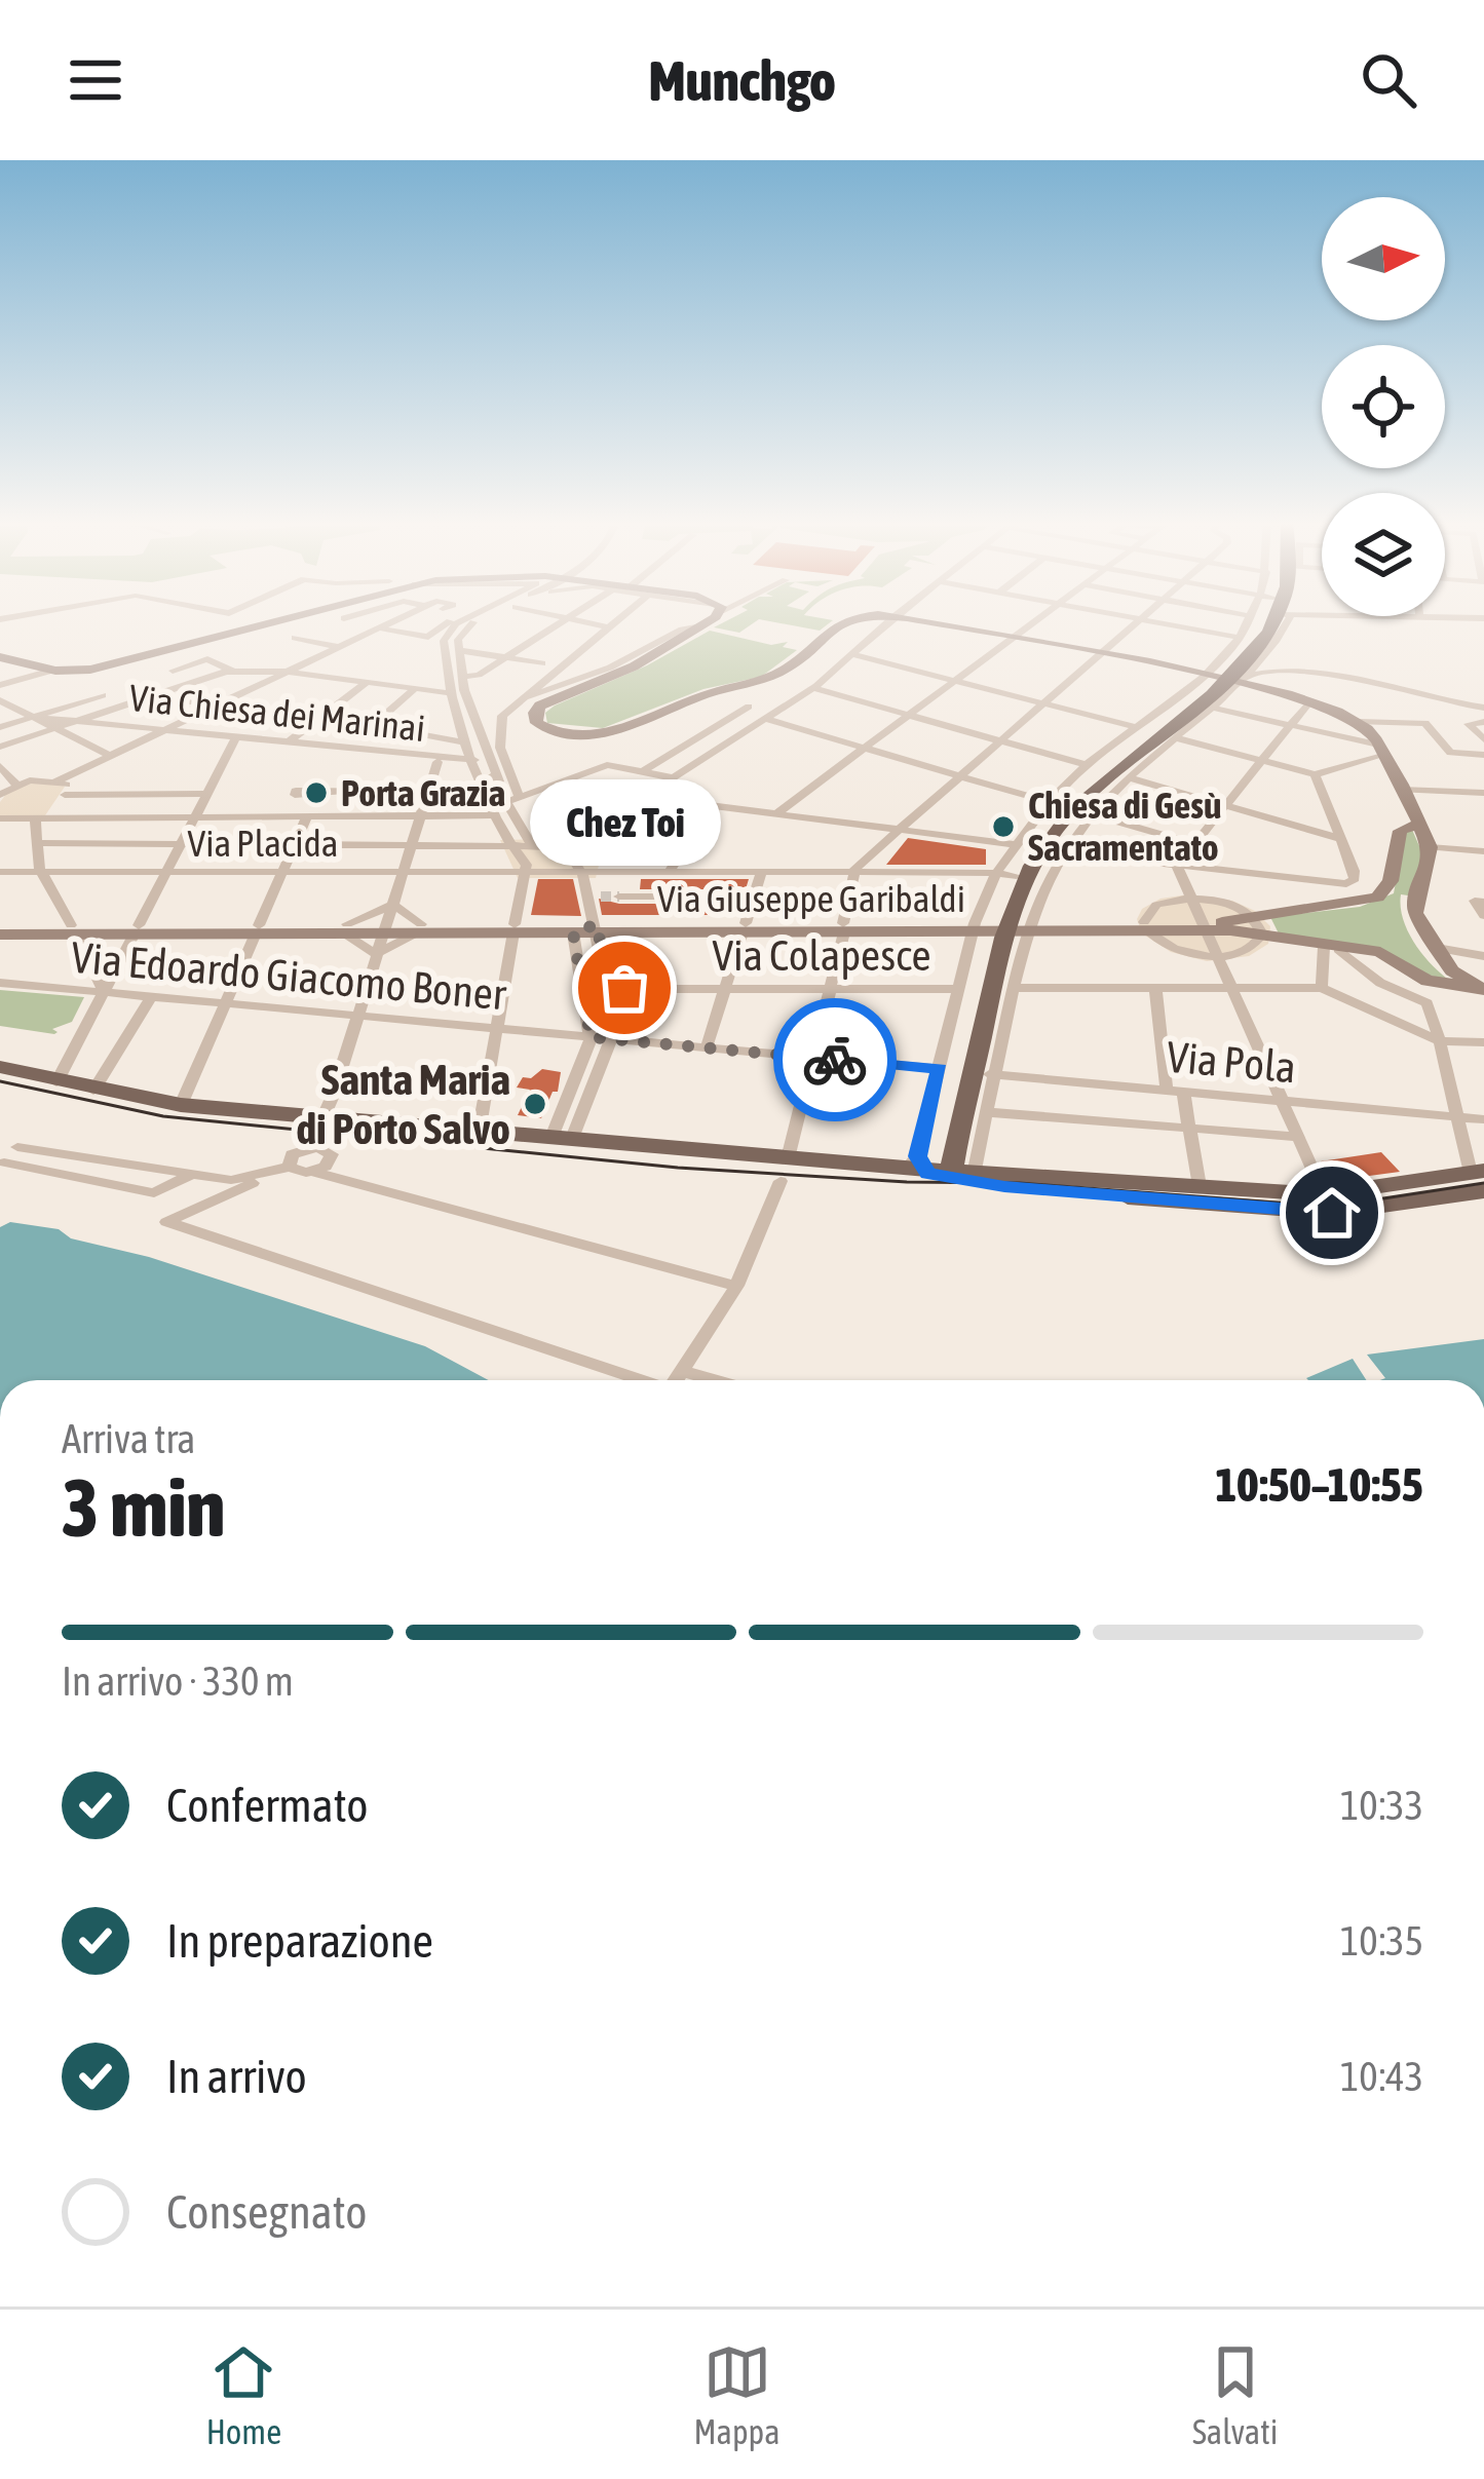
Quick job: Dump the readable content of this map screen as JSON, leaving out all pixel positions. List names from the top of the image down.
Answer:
{
  "streets": {
    "main road": ["Via Giuseppe Garibaldi"],
    "street": [
      "Via Chiesa dei Marinai",
      "Via Placida",
      "Via Colapesce",
      "Via Edoardo Giacomo Boner",
      "Via Pola"
    ]
  },
  "places": [
    "Porta Grazia",
    "Chiesa di Gesù Sacramentato",
    "Chez Toi",
    "Santa Maria di Porto Salvo"
  ],
  "north": "right",
  "page": {
    "header": "Munchgo",
    "bubble": "Chez Toi",
    "heading": ["3 min", "Arriva tra", "10:50–10:55"],
    "bar": "In arrivo · 330 m",
    "list": [
      ["Confermato", "10:33"],
      ["In preparazione", "10:35"],
      ["In arrivo", "10:43"],
      "Consegnato"
    ],
    "tabs": ["Home", "Mappa", "Salvati"]
  }
}
